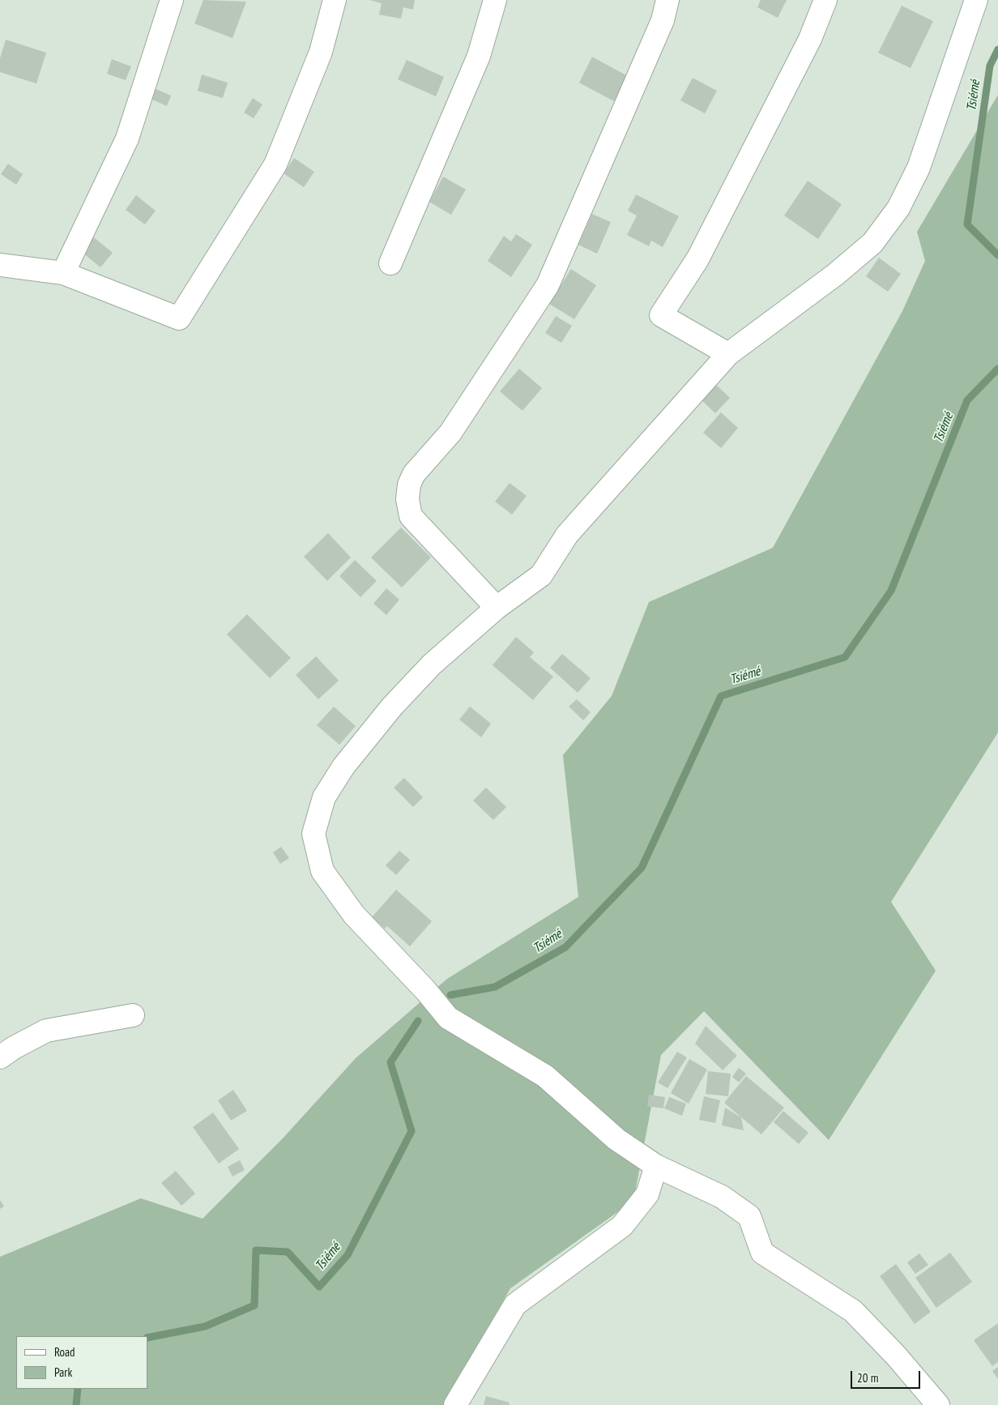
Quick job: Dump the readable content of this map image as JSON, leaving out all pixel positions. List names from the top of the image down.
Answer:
{
  "water": ["Tsiémé"],
  "legend": ["Road", "Park"],
  "scale_bar": "20 m"
}
